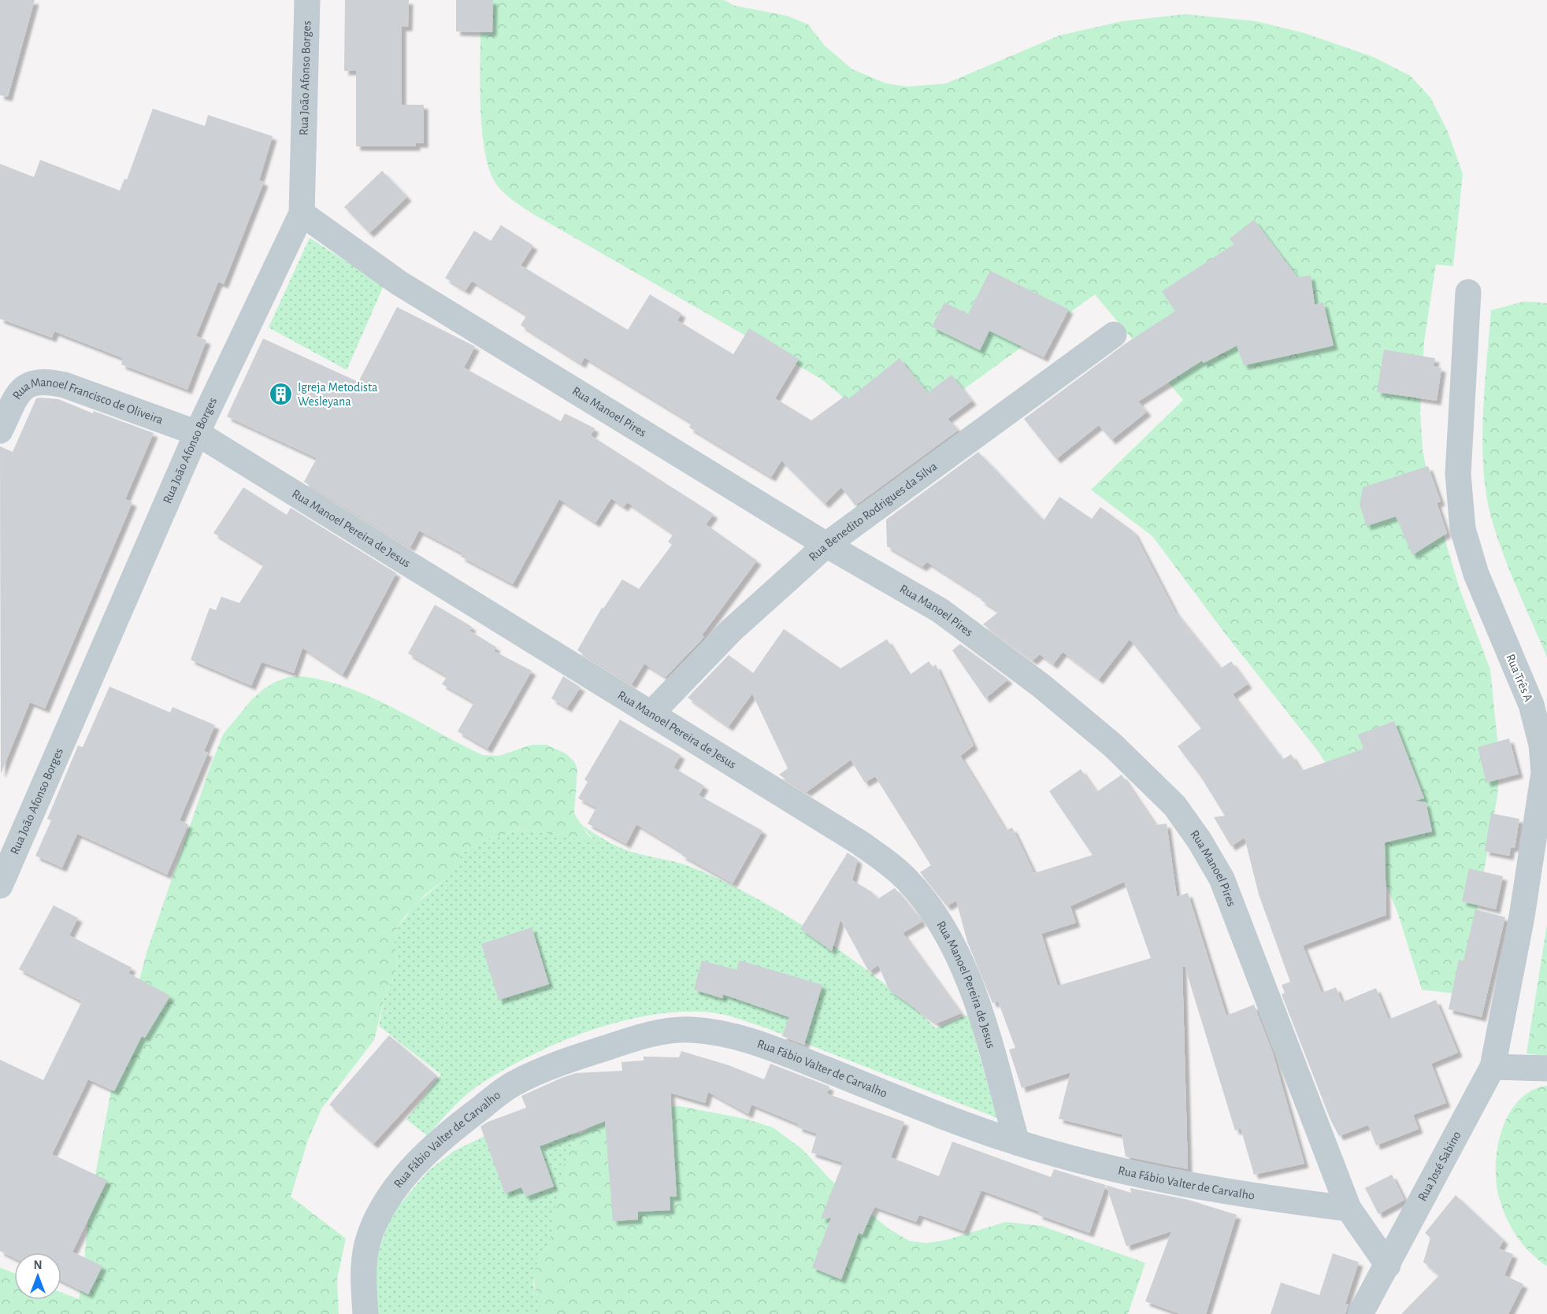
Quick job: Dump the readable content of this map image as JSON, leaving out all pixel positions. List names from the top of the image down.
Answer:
{
  "streets": {
    "street": [
      "Rua João Afonso Borges",
      "Rua Manoel Pires",
      "Rua Manoel Francisco de Oliveira",
      "Rua Benedito Rodrigues da Silva",
      "Rua Manoel Pereira de Jesus",
      "Rua Três A",
      "Rua Fábio Valter de Carvalho",
      "Rua José Sabino"
    ]
  },
  "crossings": [
    ["Rua João Afonso Borges", "Rua Manoel Pires"],
    ["Rua João Afonso Borges", "Rua Manoel Francisco de Oliveira"],
    ["Rua João Afonso Borges", "Rua Manoel Pereira de Jesus"],
    ["Rua Manoel Pires", "Rua Benedito Rodrigues da Silva"],
    ["Rua Manoel Pires", "Rua Fábio Valter de Carvalho"],
    ["Rua Manoel Francisco de Oliveira", "Rua Manoel Pereira de Jesus"],
    ["Rua Benedito Rodrigues da Silva", "Rua Manoel Pereira de Jesus"],
    ["Rua Manoel Pereira de Jesus", "Rua Fábio Valter de Carvalho"],
    ["Rua Três A", "Rua José Sabino"]
  ],
  "places": {
    "building": ["Igreja Metodista Wesleyana"]
  },
  "north": "top"
}
